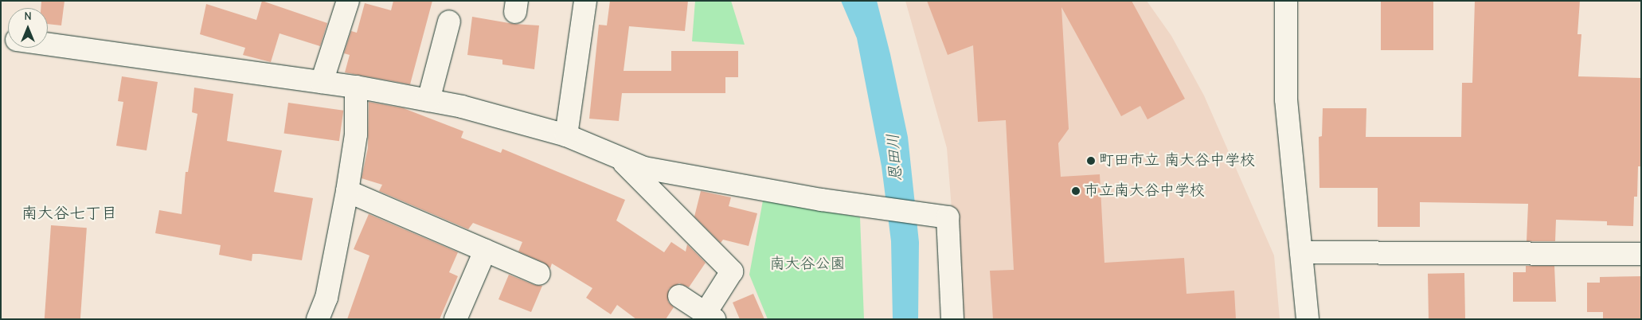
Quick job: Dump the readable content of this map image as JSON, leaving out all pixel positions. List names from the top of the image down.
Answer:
{
  "districts": ["南大谷七丁目"],
  "water": ["恩田川"],
  "parks": ["南大谷公園"],
  "places": ["町田市立 南大谷中学校", "市立南大谷中学校"],
  "north": "top"
}
